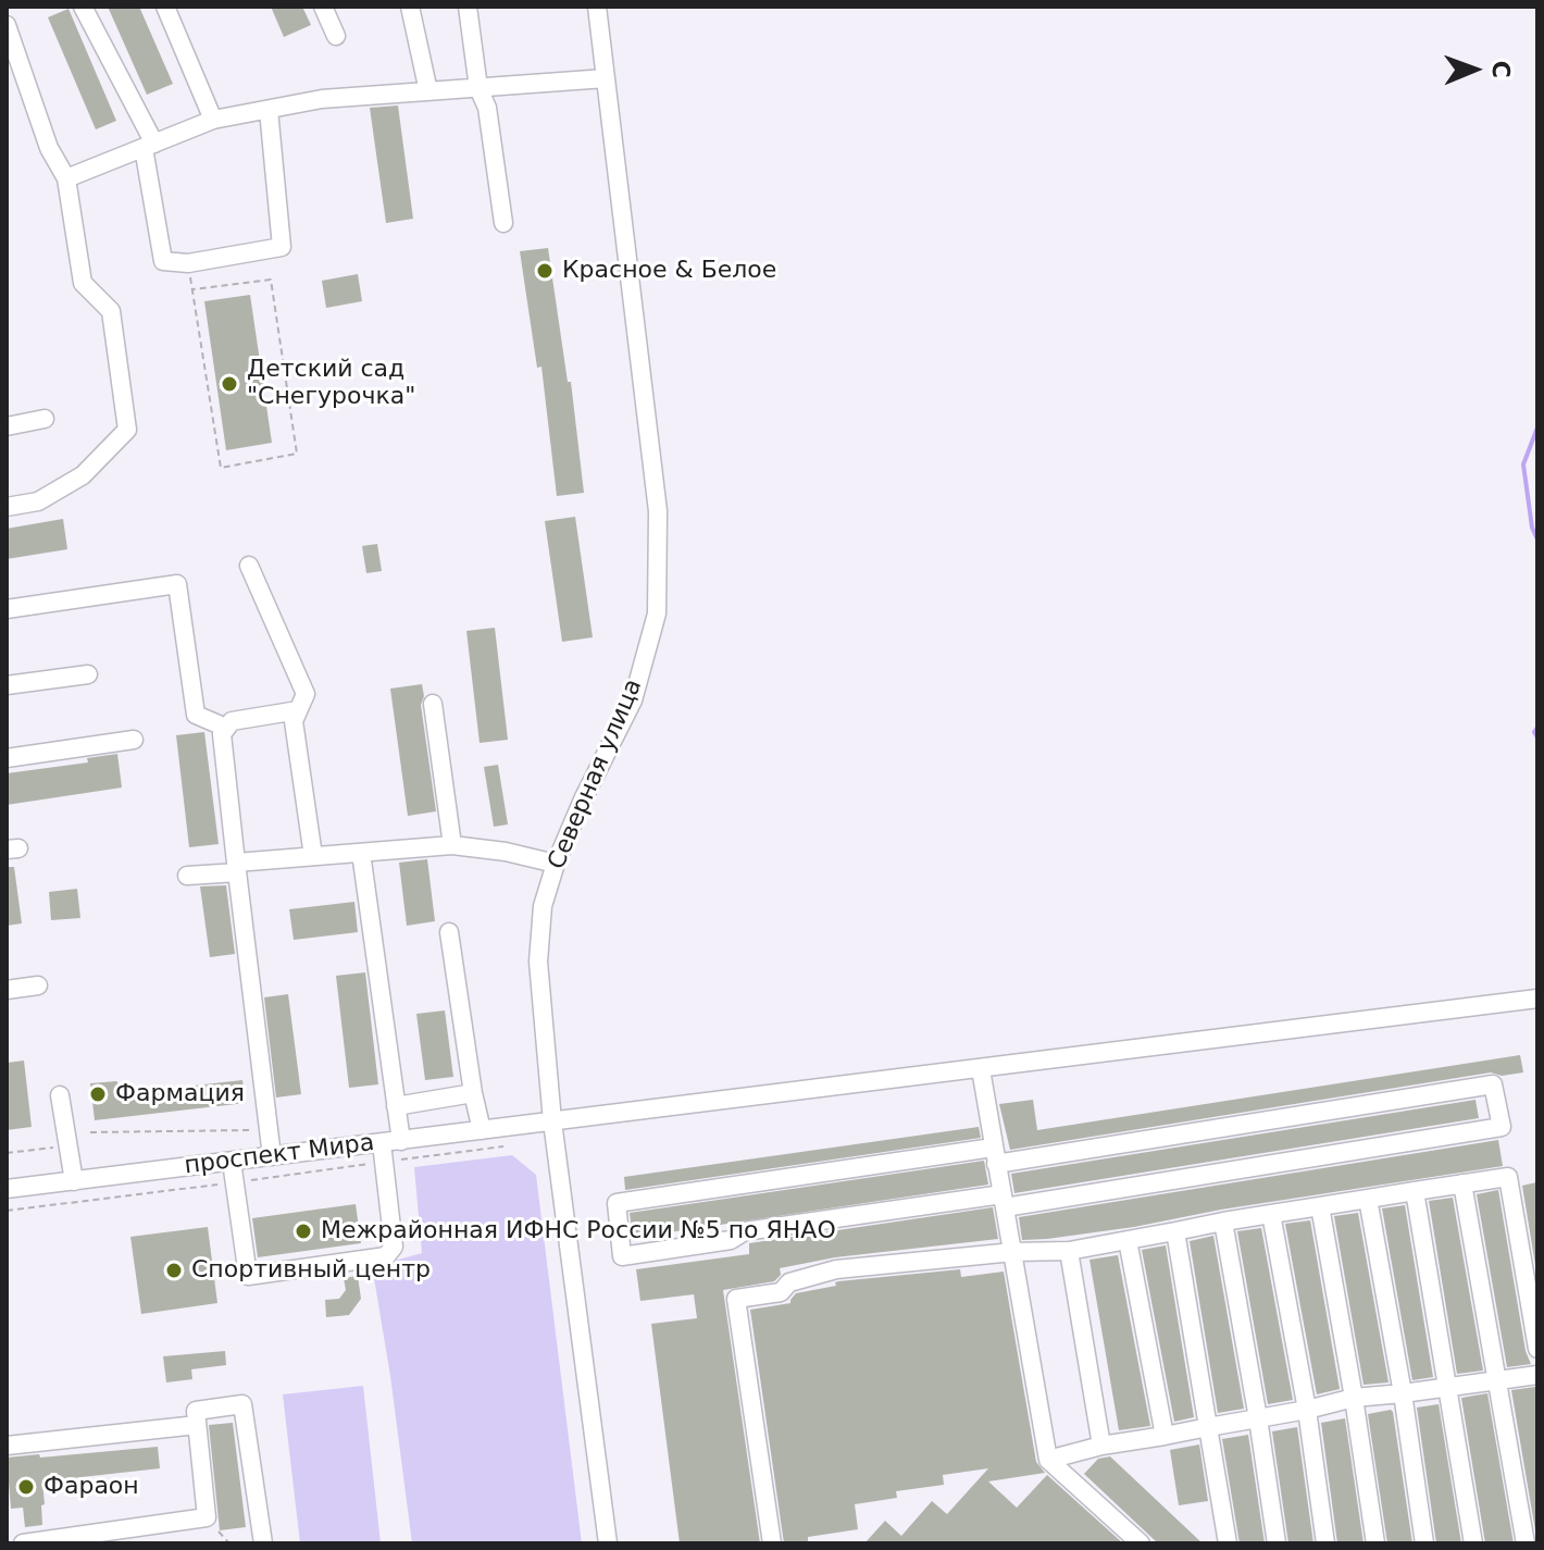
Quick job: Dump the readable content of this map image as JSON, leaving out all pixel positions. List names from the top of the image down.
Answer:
{
  "streets": {
    "street": ["Северная улица", "проспект Мира"]
  },
  "crossings": [
    ["Северная улица", "проспект Мира"]
  ],
  "places": [
    "Красное & Белое",
    "Детский сад \"Снегурочка\"",
    "Фармация",
    "Межрайонная ИФНС России №5 по ЯНАО",
    "Спортивный центр",
    "Фараон"
  ],
  "north": "right"
}
